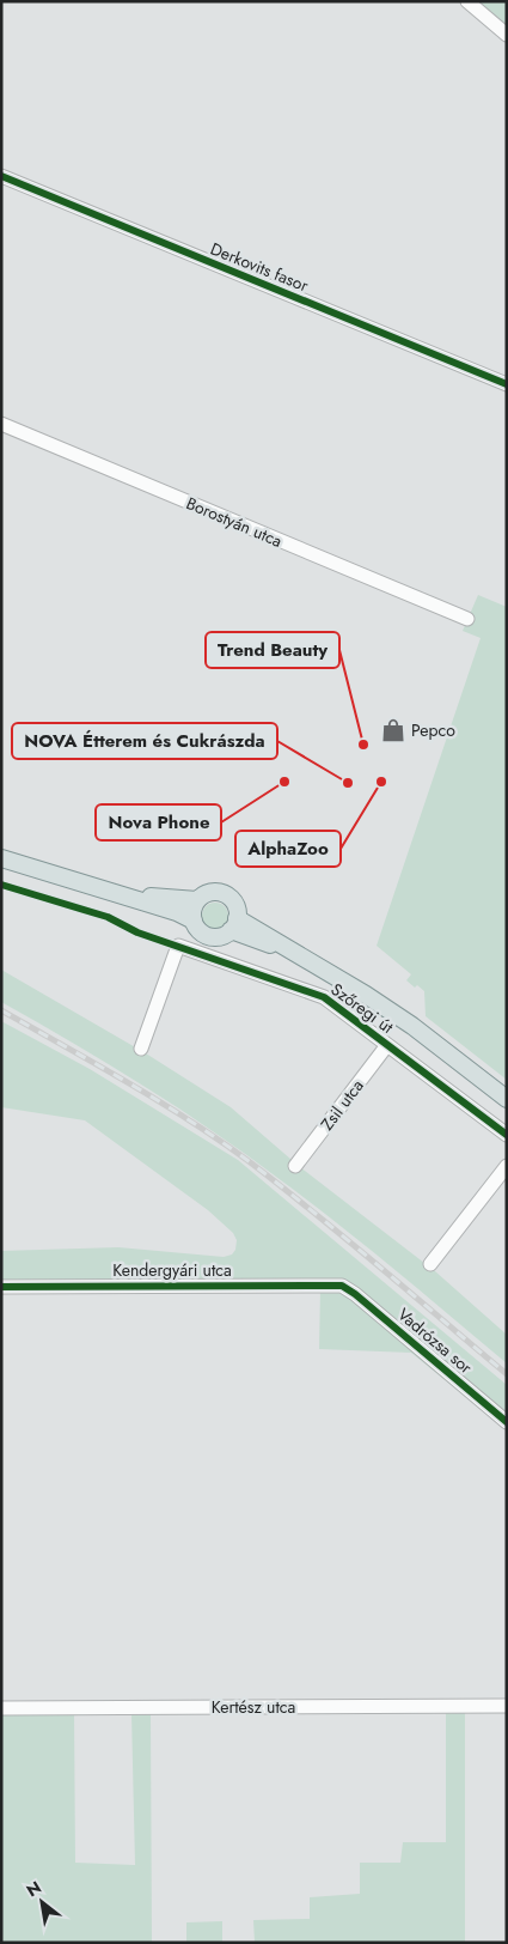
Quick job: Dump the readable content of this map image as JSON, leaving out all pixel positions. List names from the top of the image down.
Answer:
{
  "streets": {
    "main road": ["Szőregi út"],
    "street": [
      "Derkovits fasor",
      "Borostyán utca",
      "Zsil utca",
      "Kendergyári utca",
      "Vadrózsa sor",
      "Kertész utca"
    ]
  },
  "crossings": [
    ["Szőregi út", "Zsil utca"],
    ["Kendergyári utca", "Vadrózsa sor"]
  ],
  "places": {
    "shop": ["Pepco"],
    "other": [
      "Trend Beauty",
      "Nova Phone",
      "AlphaZoo",
      "NOVA Étterem és Cukrászda"
    ]
  },
  "north": "top left"
}
